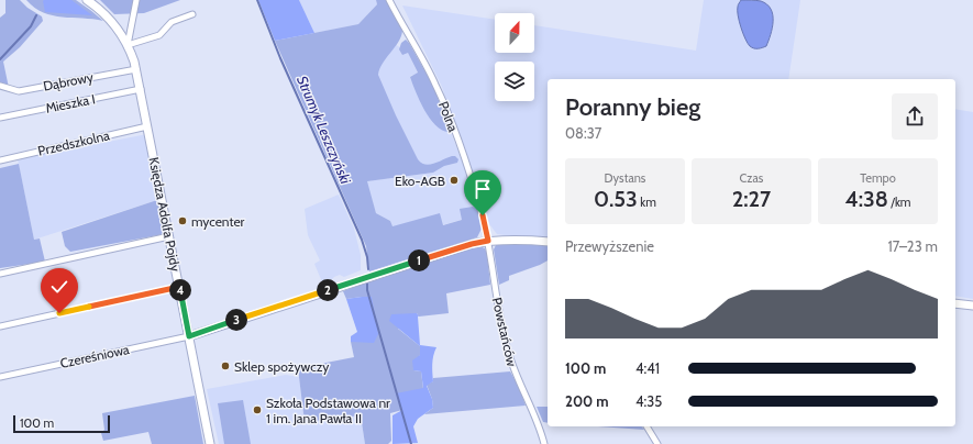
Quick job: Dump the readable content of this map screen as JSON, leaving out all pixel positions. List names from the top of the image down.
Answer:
{
  "streets": {
    "street": [
      "Dąbrowy",
      "Mieszka I",
      "Polna",
      "Przedszkolna",
      "Księdza Adolfa Pojdy",
      "Powstańców",
      "Czereśniowa"
    ]
  },
  "crossings": [
    ["Dąbrowy", "Księdza Adolfa Pojdy"],
    ["Mieszka I", "Księdza Adolfa Pojdy"],
    ["Polna", "Powstańców"],
    ["Przedszkolna", "Księdza Adolfa Pojdy"],
    ["Księdza Adolfa Pojdy", "Czereśniowa"]
  ],
  "water": ["Strumyk Leszczyński"],
  "places": [
    "Eko-AGB",
    "mycenter",
    "Sklep spożywczy",
    "Szkoła Podstawowa nr 1 im. Jana Pawła II"
  ],
  "scale_bar": "100 m",
  "north": "top",
  "page": {
    "heading": ["Poranny bieg", "08:37"],
    "stats": [
      ["Dystans", "0.53 km"],
      ["Czas", "2:27"],
      ["Tempo", "4:38 /km"]
    ],
    "chart": ["Przewyższenie", "17–23 m"],
    "pins": [
      "1",
      "2",
      "4",
      "3"
    ],
    "list": [
      {
        "name": "100 m",
        "note": "4:41"
      },
      {
        "name": "200 m",
        "note": "4:35"
      }
    ],
    "scale": "100 m"
  }
}
